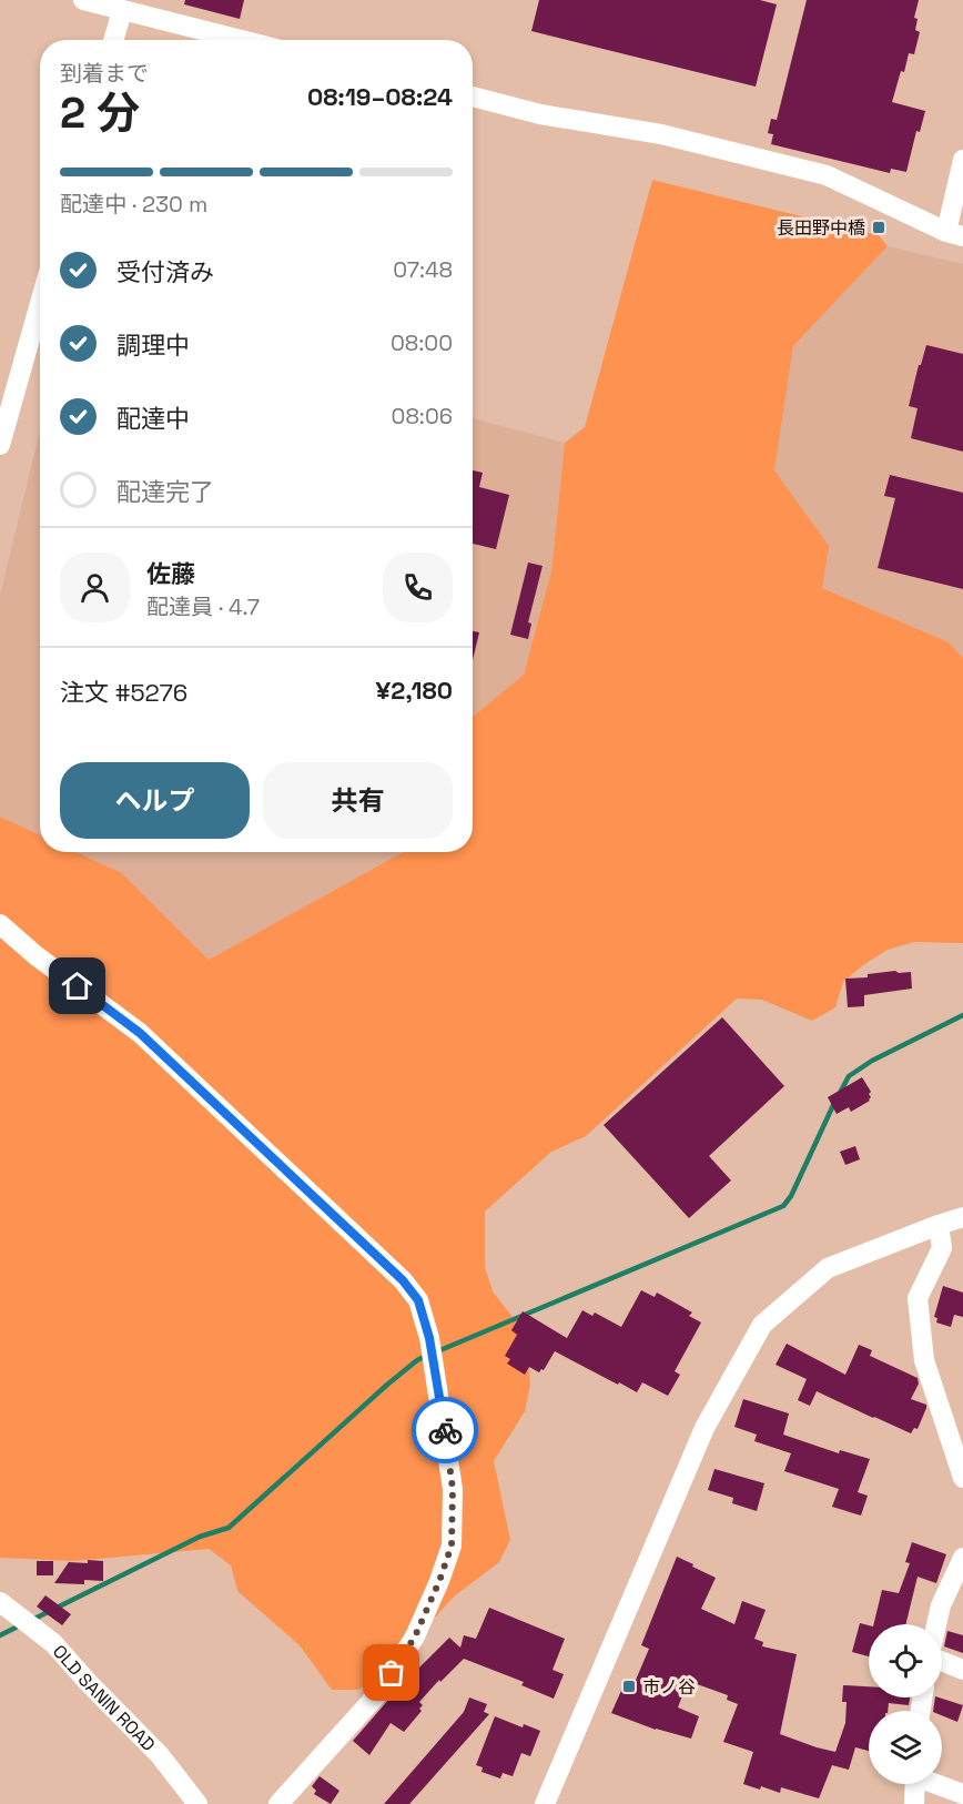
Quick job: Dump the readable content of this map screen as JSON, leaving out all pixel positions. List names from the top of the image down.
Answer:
{
  "streets": {
    "street": ["OLD SANIN ROAD"]
  },
  "places": {
    "transit": ["長田野中橋", "市ノ谷"]
  },
  "page": {
    "heading": ["2 分", "到着まで", "08:19–08:24"],
    "panel": [
      "佐藤",
      "配達員 · 4.7",
      "注文 #5276",
      "¥2,180"
    ],
    "bar": "配達中 · 230 m",
    "list": [
      ["受付済み", "07:48"],
      ["調理中", "08:00"],
      ["配達中", "08:06"],
      "配達完了"
    ],
    "buttons": ["ヘルプ", "共有"]
  }
}
